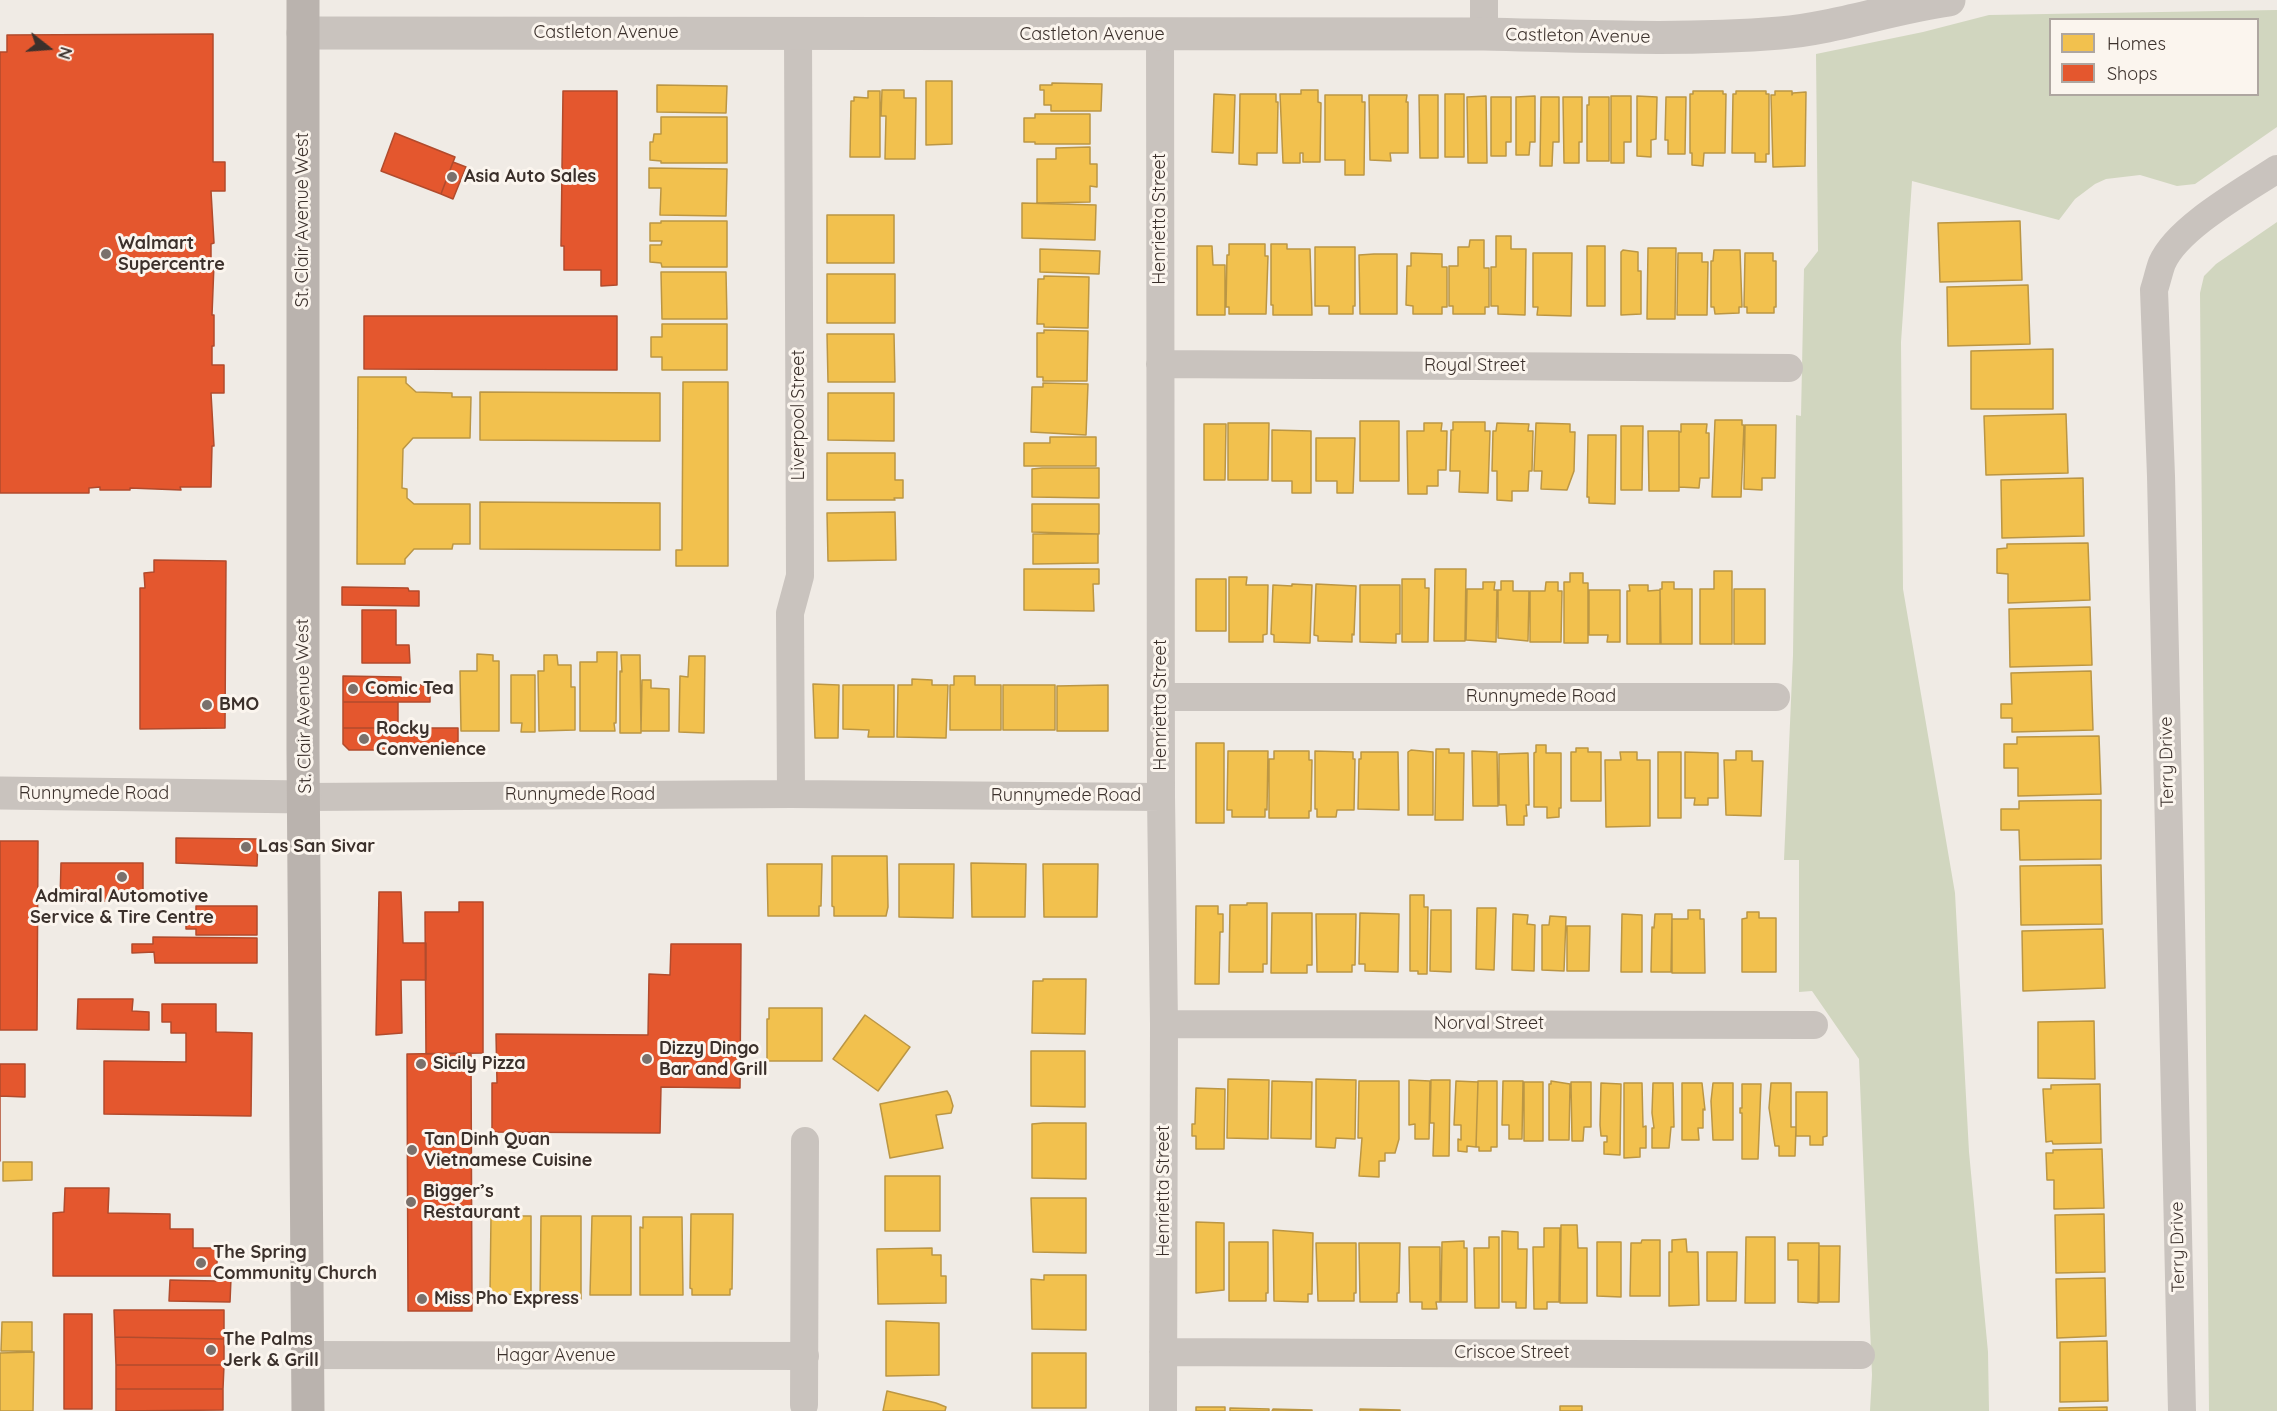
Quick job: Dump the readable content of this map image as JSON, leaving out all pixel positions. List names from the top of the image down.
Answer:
{
  "streets": {
    "main road": ["St. Clair Avenue West"],
    "street": [
      "Castleton Avenue",
      "Henrietta Street",
      "Royal Street",
      "Liverpool Street",
      "Runnymede Road",
      "Terry Drive",
      "Norval Street",
      "Criscoe Street",
      "Hagar Avenue"
    ]
  },
  "crossings": [
    ["Castleton Avenue", "Henrietta Street"],
    ["Castleton Avenue", "St. Clair Avenue West"],
    ["Castleton Avenue", "Liverpool Street"],
    ["Henrietta Street", "Royal Street"],
    ["Henrietta Street", "Runnymede Road"],
    ["Henrietta Street", "Norval Street"],
    ["Henrietta Street", "Criscoe Street"],
    ["St. Clair Avenue West", "Runnymede Road"],
    ["St. Clair Avenue West", "Hagar Avenue"],
    ["Liverpool Street", "Runnymede Road"]
  ],
  "places": [
    "Asia Auto Sales",
    "Walmart Supercentre",
    "Comic Tea",
    "BMO",
    "Rocky Convenience",
    "Las San Sivar",
    "Admiral Automotive Service & Tire Centre",
    "Dizzy Dingo Bar and Grill",
    "Sicily Pizza",
    "Tan Dinh Quan Vietnamese Cuisine",
    "Bigger’s Restaurant",
    "The Spring Community Church",
    "Miss Pho Express",
    "The Palms Jerk & Grill"
  ],
  "legend": ["Homes", "Shops"],
  "north": "right"
}
